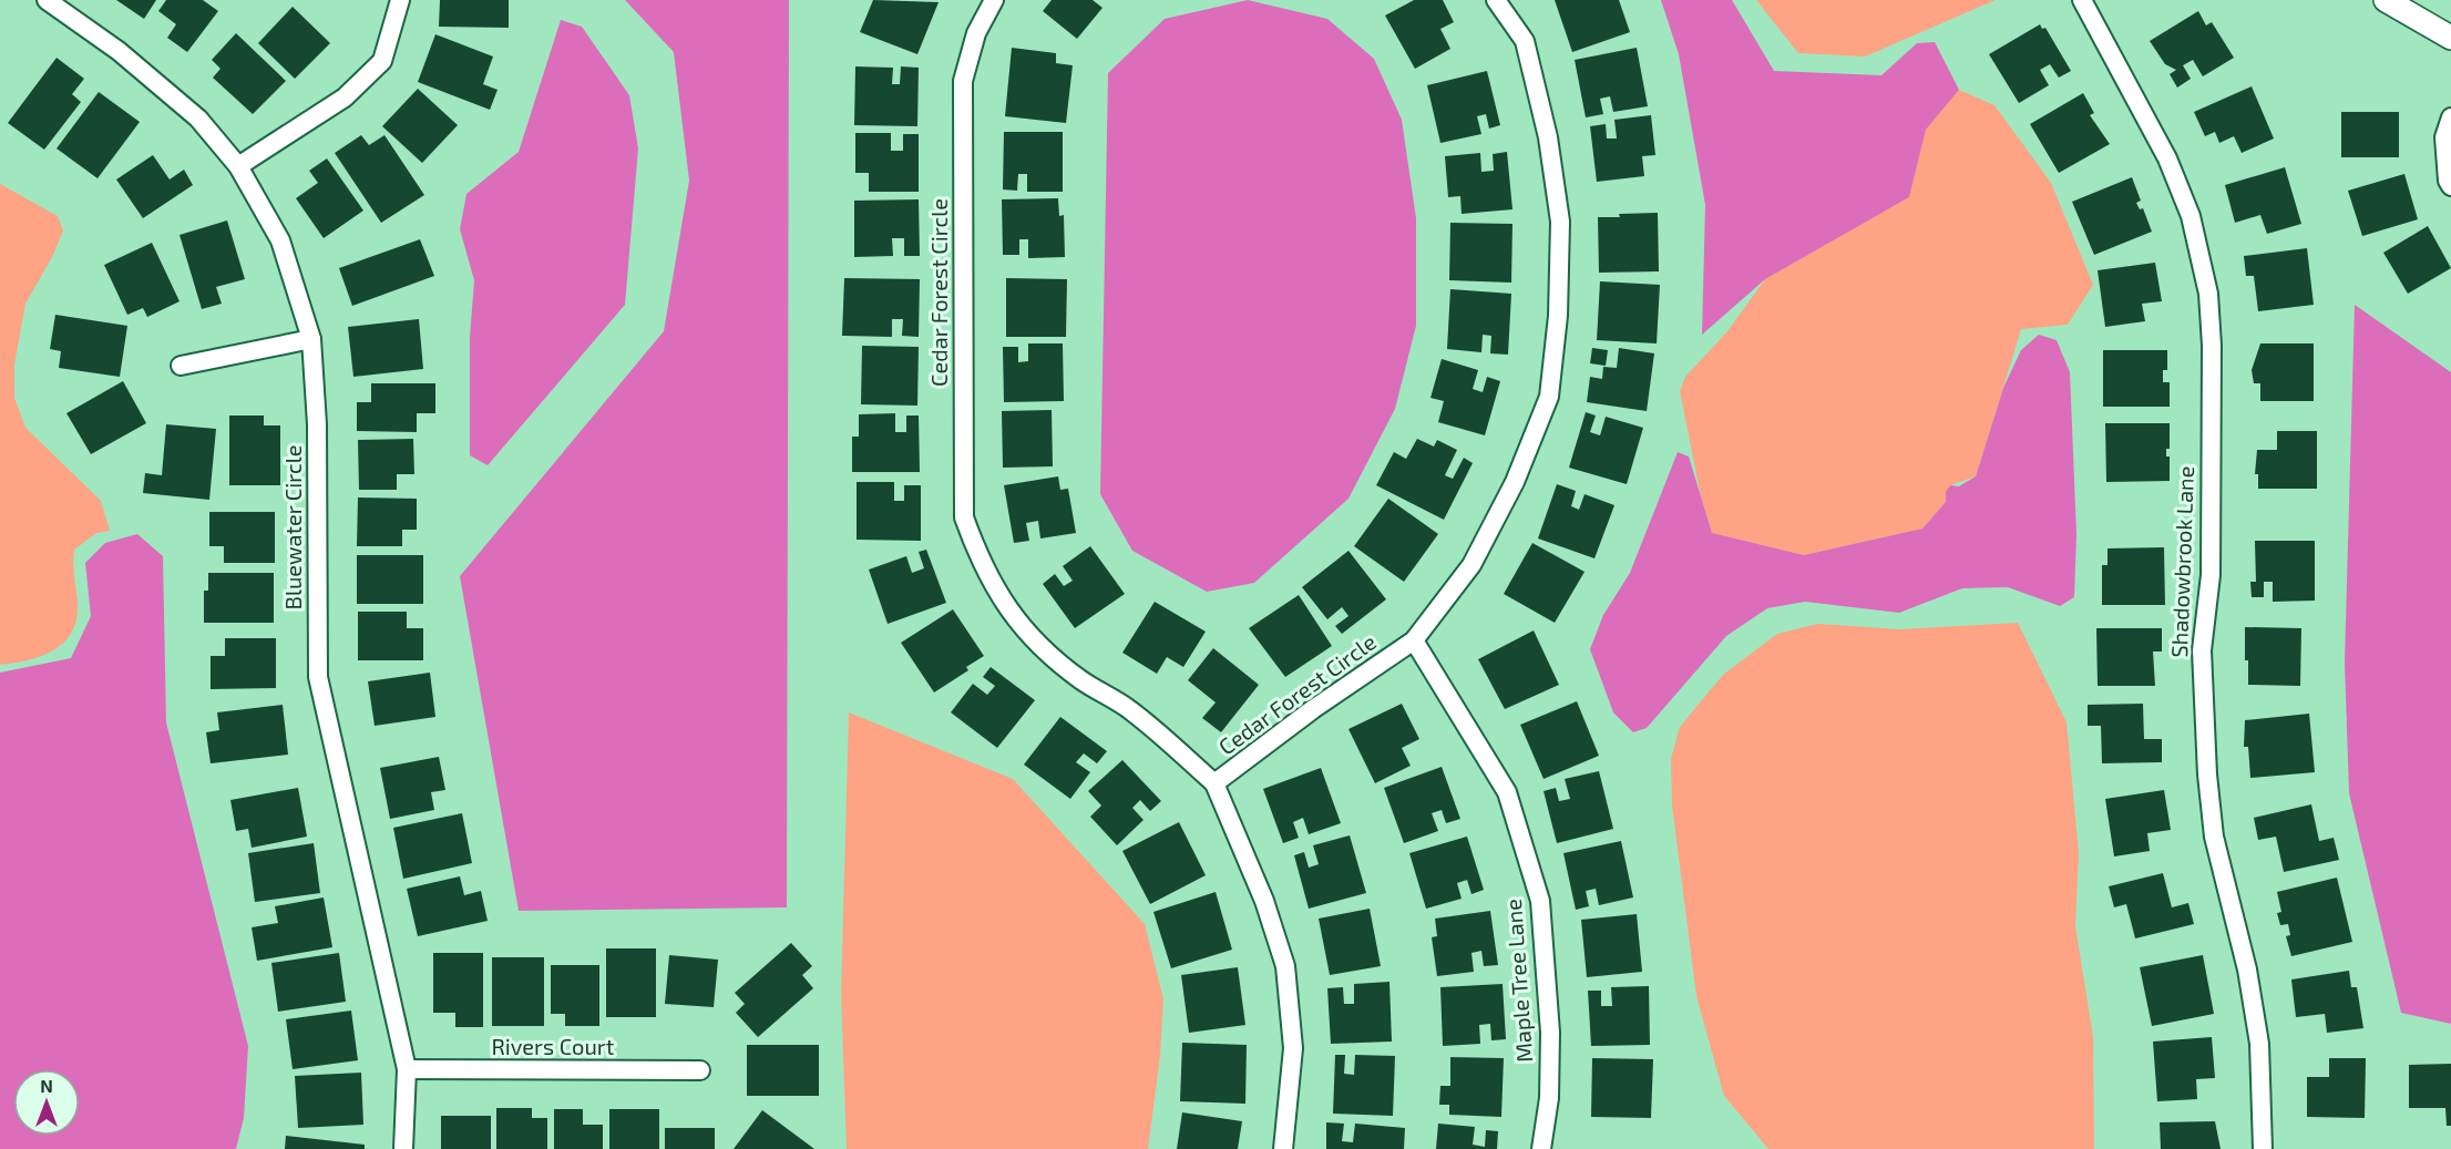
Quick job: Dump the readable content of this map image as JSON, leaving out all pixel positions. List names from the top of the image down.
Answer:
{
  "streets": {
    "street": [
      "Cedar Forest Circle",
      "Bluewater Circle",
      "Shadowbrook Lane",
      "Maple Tree Lane",
      "Rivers Court"
    ]
  },
  "crossings": [
    ["Cedar Forest Circle", "Maple Tree Lane"],
    ["Bluewater Circle", "Rivers Court"]
  ],
  "north": "top"
}
